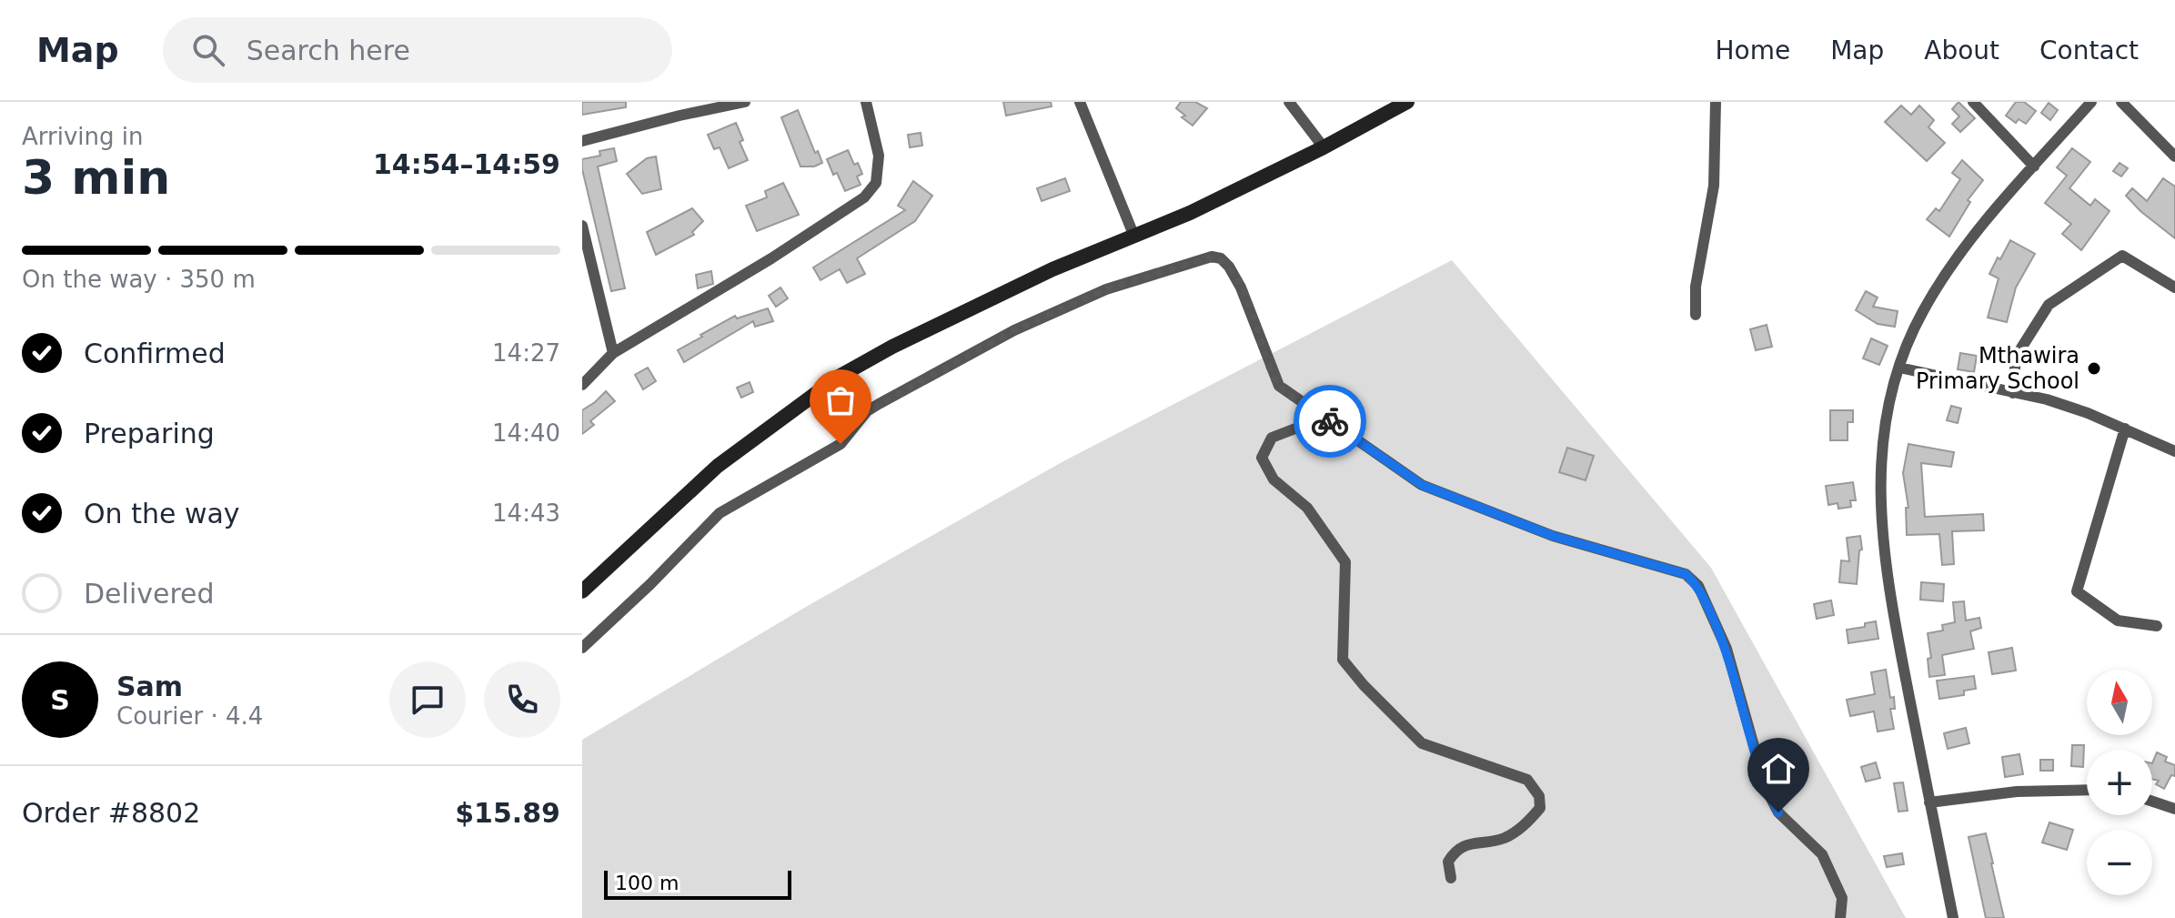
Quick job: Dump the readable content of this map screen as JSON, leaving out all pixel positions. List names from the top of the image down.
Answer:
{
  "places": ["Mthawira Primary School"],
  "scale_bar": "100 m",
  "north": "top",
  "page": {
    "header": "Map",
    "search": "Search here",
    "nav": [
      "Home",
      "Map",
      "About",
      "Contact"
    ],
    "heading": ["3 min", "Arriving in", "14:54–14:59"],
    "panel": [
      "Sam",
      "Courier · 4.4",
      "Order #8802",
      "$15.89"
    ],
    "bar": "On the way · 350 m",
    "list": [
      ["Confirmed", "14:27"],
      ["Preparing", "14:40"],
      ["On the way", "14:43"],
      "Delivered"
    ],
    "round": "S",
    "map_buttons": ["+", "−"],
    "scale": "100 m"
  }
}
